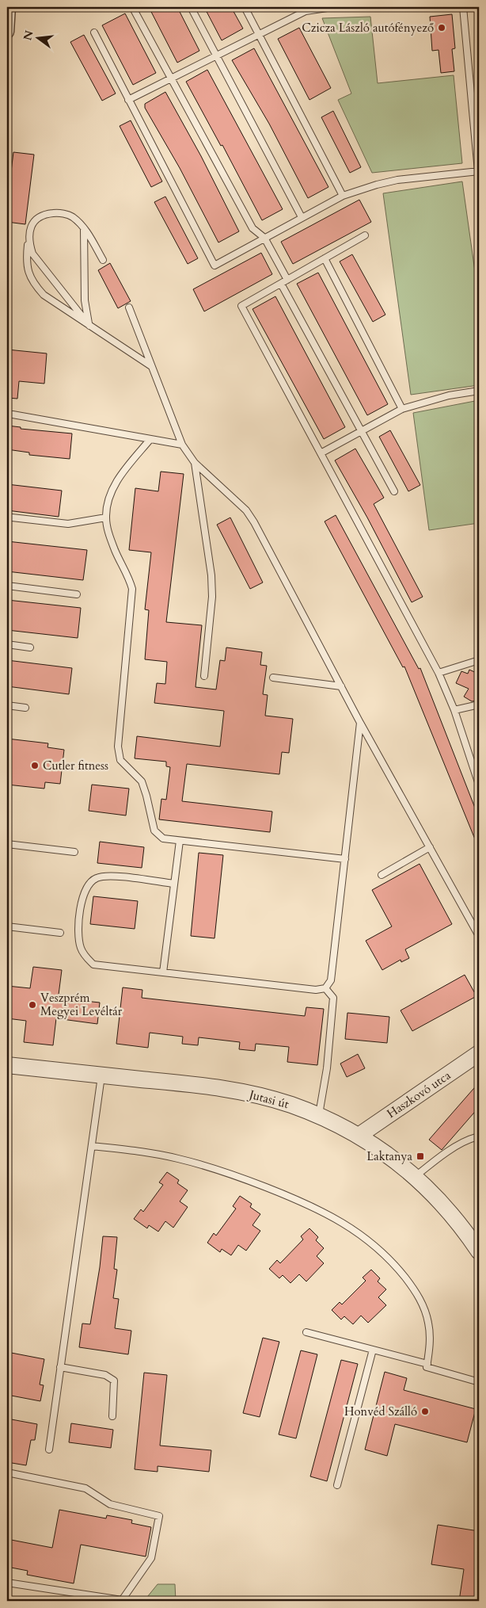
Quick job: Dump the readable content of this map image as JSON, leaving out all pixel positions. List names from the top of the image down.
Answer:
{
  "streets": {
    "street": ["Haszkovó utca", "Jutasi út"]
  },
  "crossings": [
    ["Haszkovó utca", "Jutasi út"]
  ],
  "places": {
    "other": [
      "Czicza László autófényező",
      "Cutler fitness",
      "Veszprém Megyei Levéltár",
      "Honvéd Szálló"
    ],
    "transit": ["Laktanya"]
  },
  "north": "left"
}
